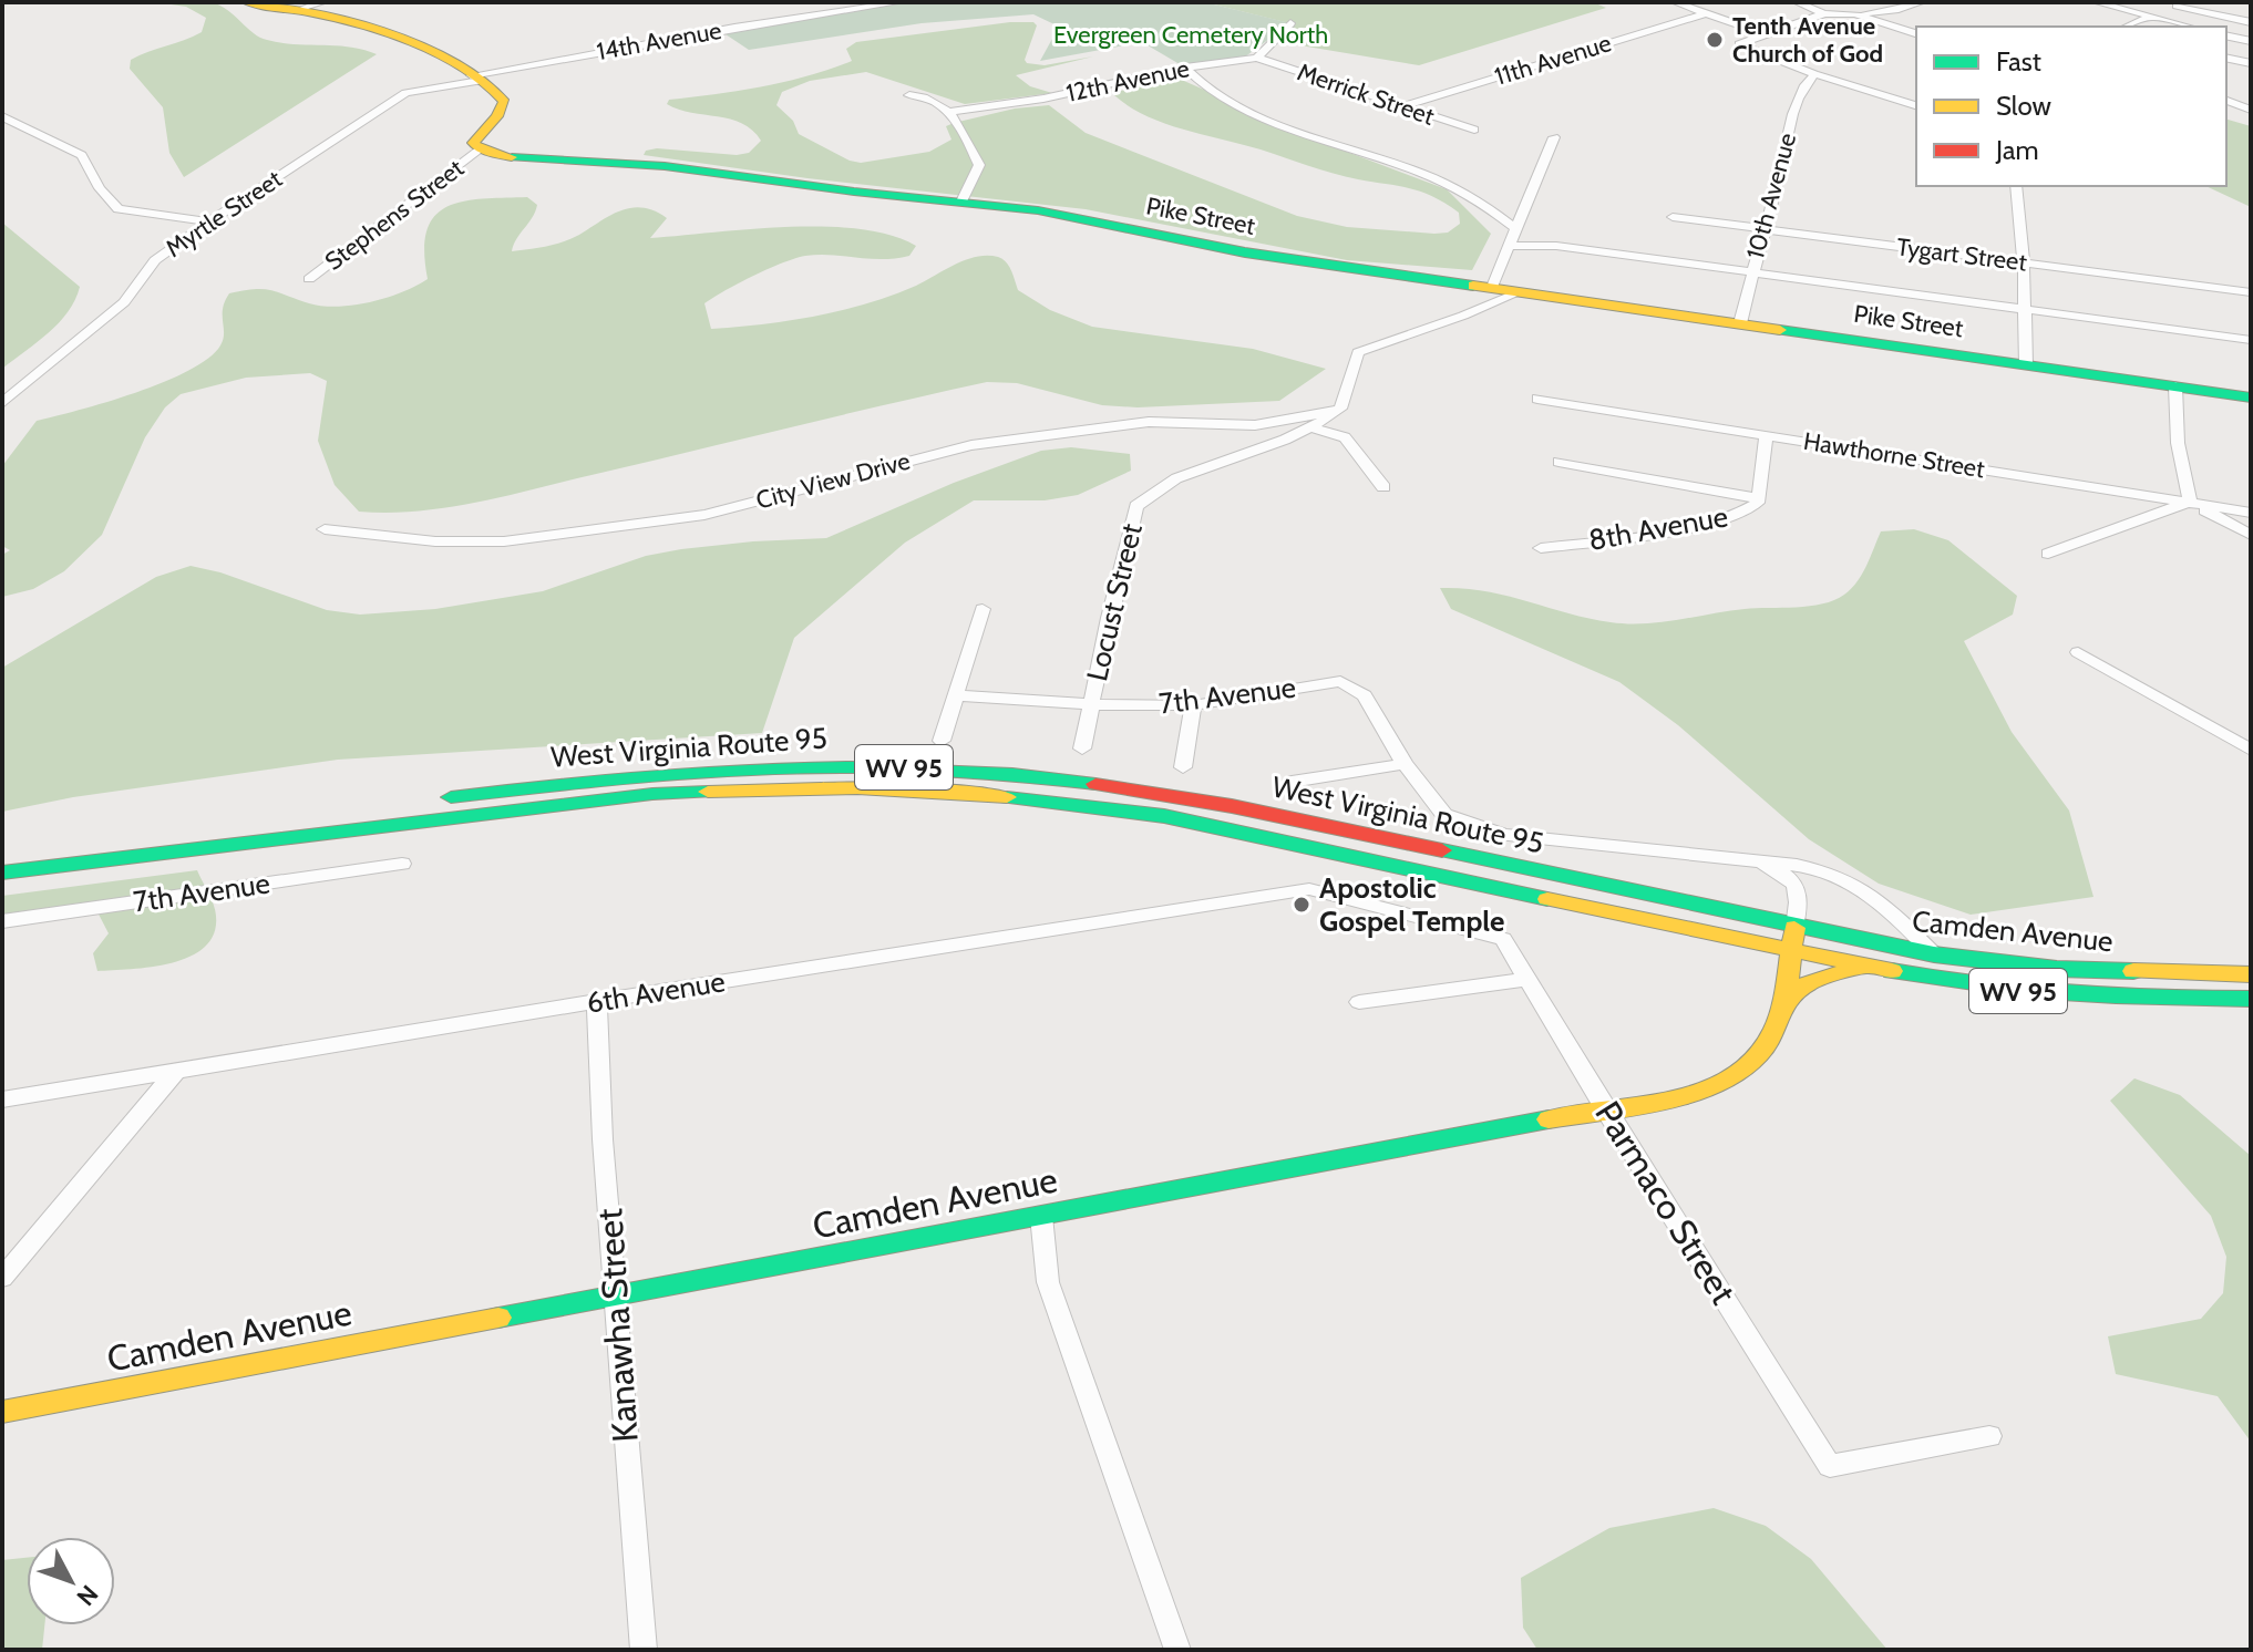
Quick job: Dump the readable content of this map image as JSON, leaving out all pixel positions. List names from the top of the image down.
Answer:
{
  "streets": {
    "main road": [
      "Pike Street",
      "West Virginia Route 95",
      "WV 95",
      "Camden Avenue"
    ],
    "street": [
      "14th Avenue",
      "11th Avenue",
      "12th Avenue",
      "Merrick Street",
      "10th Avenue",
      "Myrtle Street",
      "Stephens Street",
      "Tygart Street",
      "Hawthorne Street",
      "City View Drive",
      "8th Avenue",
      "Locust Street",
      "7th Avenue",
      "6th Avenue",
      "Parmaco Street",
      "Kanawha Street"
    ]
  },
  "crossings": [
    ["14th Avenue", "Myrtle Street"],
    ["11th Avenue", "Merrick Street"],
    ["12th Avenue", "Merrick Street"],
    ["10th Avenue", "Pike Street"],
    ["10th Avenue", "Tygart Street"],
    ["Stephens Street", "Pike Street"],
    ["Hawthorne Street", "8th Avenue"],
    ["City View Drive", "Locust Street"],
    ["Locust Street", "7th Avenue"],
    ["West Virginia Route 95", "Camden Avenue"],
    ["Camden Avenue", "Parmaco Street"],
    ["Camden Avenue", "Kanawha Street"],
    ["6th Avenue", "Parmaco Street"],
    ["6th Avenue", "Kanawha Street"]
  ],
  "parks": ["Evergreen Cemetery North"],
  "places": ["Tenth Avenue Church of God", "Apostolic Gospel Temple"],
  "legend": ["Fast", "Slow", "Jam"],
  "north": "bottom right"
}
